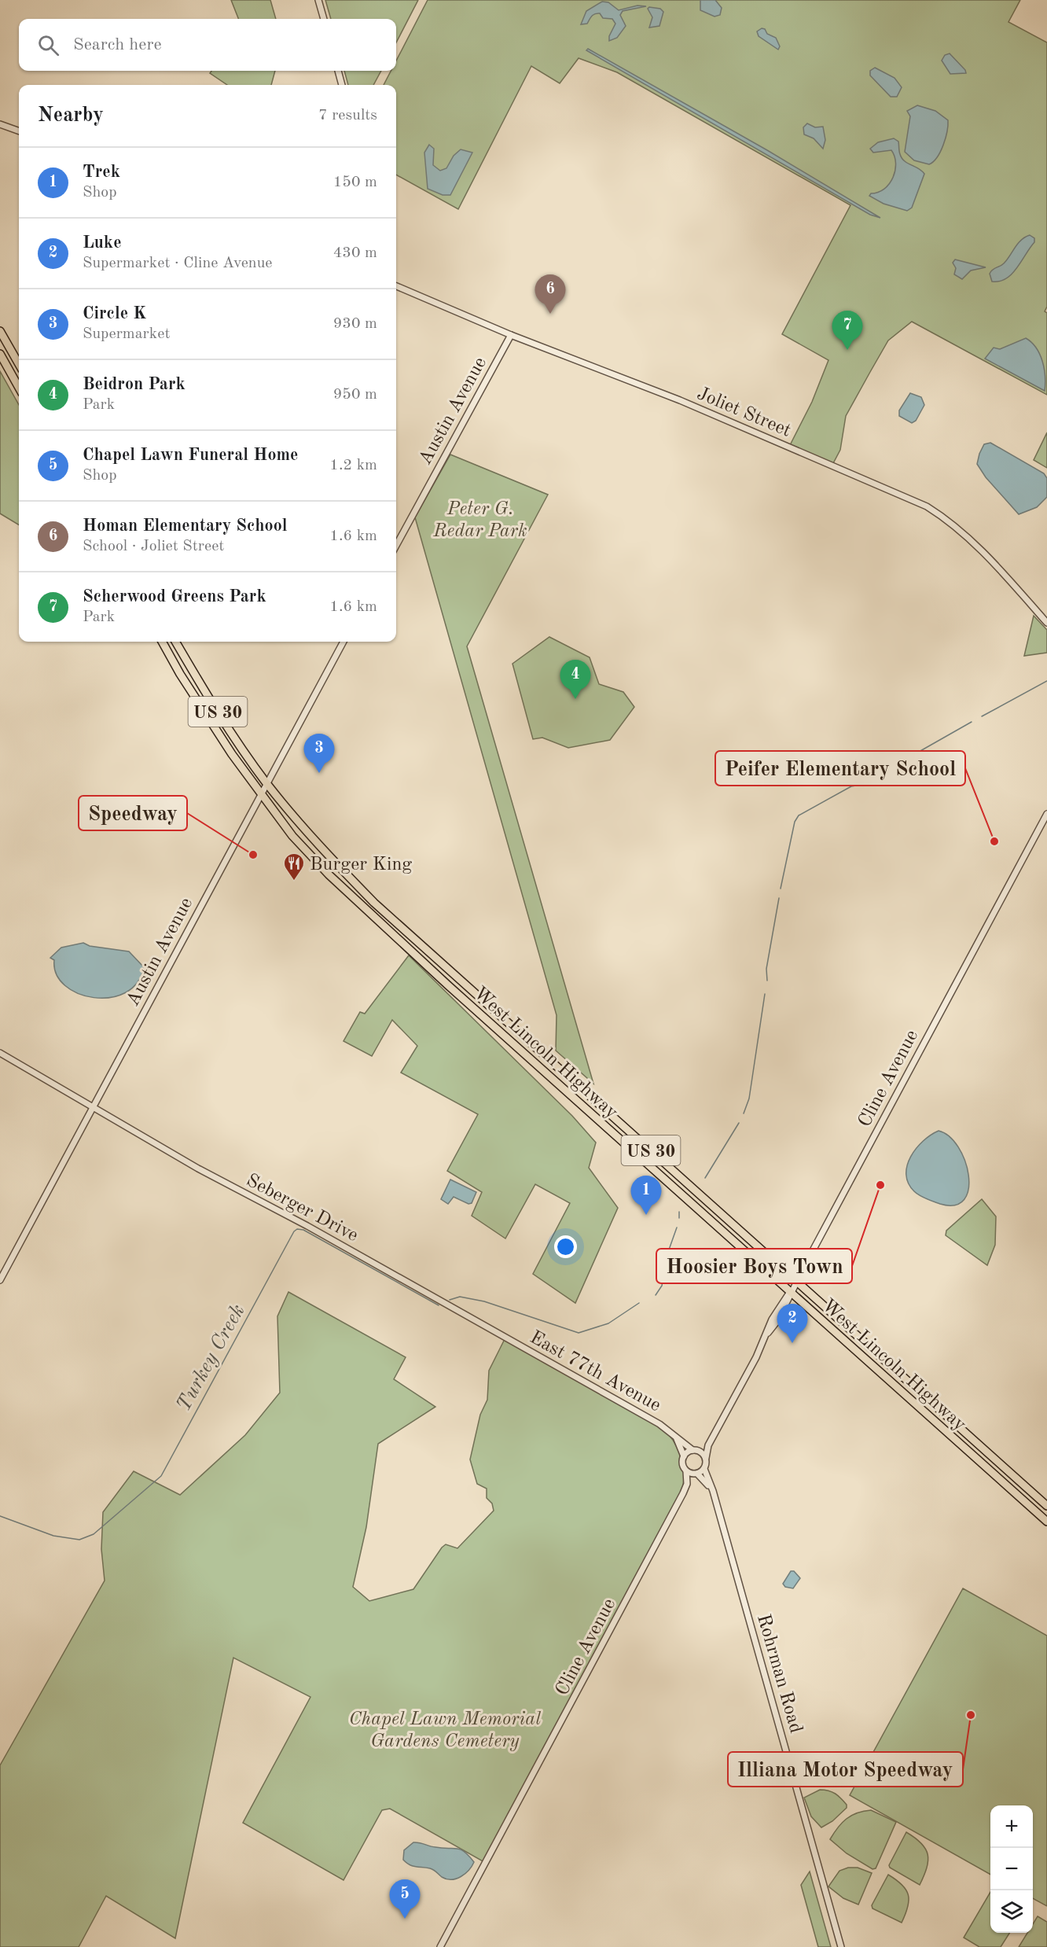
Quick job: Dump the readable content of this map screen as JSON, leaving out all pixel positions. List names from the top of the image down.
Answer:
{
  "streets": {
    "main road": ["US 30", "West Lincoln Highway"],
    "street": [
      "Austin Avenue",
      "Joliet Street",
      "Cline Avenue",
      "Seberger Drive",
      "East 77th Avenue",
      "Rohrman Road"
    ]
  },
  "crossings": [
    ["Austin Avenue", "Joliet Street"],
    ["Austin Avenue", "West Lincoln Highway"],
    ["Austin Avenue", "Seberger Drive"],
    ["West Lincoln Highway", "Cline Avenue"],
    ["Cline Avenue", "East 77th Avenue"],
    ["Cline Avenue", "Rohrman Road"],
    ["Seberger Drive", "East 77th Avenue"],
    ["East 77th Avenue", "Rohrman Road"]
  ],
  "water": ["Turkey Creek"],
  "parks": ["Peter G. Redar Park", "Chapel Lawn Memorial Gardens Cemetery"],
  "places": {
    "other": [
      "Peifer Elementary School",
      "Speedway",
      "Hoosier Boys Town",
      "Illiana Motor Speedway"
    ],
    "restaurant": ["Burger King"]
  },
  "page": {
    "search": "Search here",
    "heading": ["Nearby", "7 results"],
    "list": [
      {
        "mark": "1",
        "name": "Trek",
        "note": "Shop",
        "value": "150 m"
      },
      {
        "mark": "2",
        "name": "Luke",
        "note": "Supermarket · Cline Avenue",
        "value": "430 m"
      },
      {
        "mark": "3",
        "name": "Circle K",
        "note": "Supermarket",
        "value": "930 m"
      },
      {
        "mark": "4",
        "name": "Beidron Park",
        "note": "Park",
        "value": "950 m"
      },
      {
        "mark": "5",
        "name": "Chapel Lawn Funeral Home",
        "note": "Shop",
        "value": "1.2 km"
      },
      {
        "mark": "6",
        "name": "Homan Elementary School",
        "note": "School · Joliet Street",
        "value": "1.6 km"
      },
      {
        "mark": "7",
        "name": "Scherwood Greens Park",
        "note": "Park",
        "value": "1.6 km"
      }
    ],
    "pins": [
      "6",
      "7",
      "4",
      "3",
      "1",
      "2",
      "5"
    ],
    "map_buttons": ["+", "−"]
  }
}
